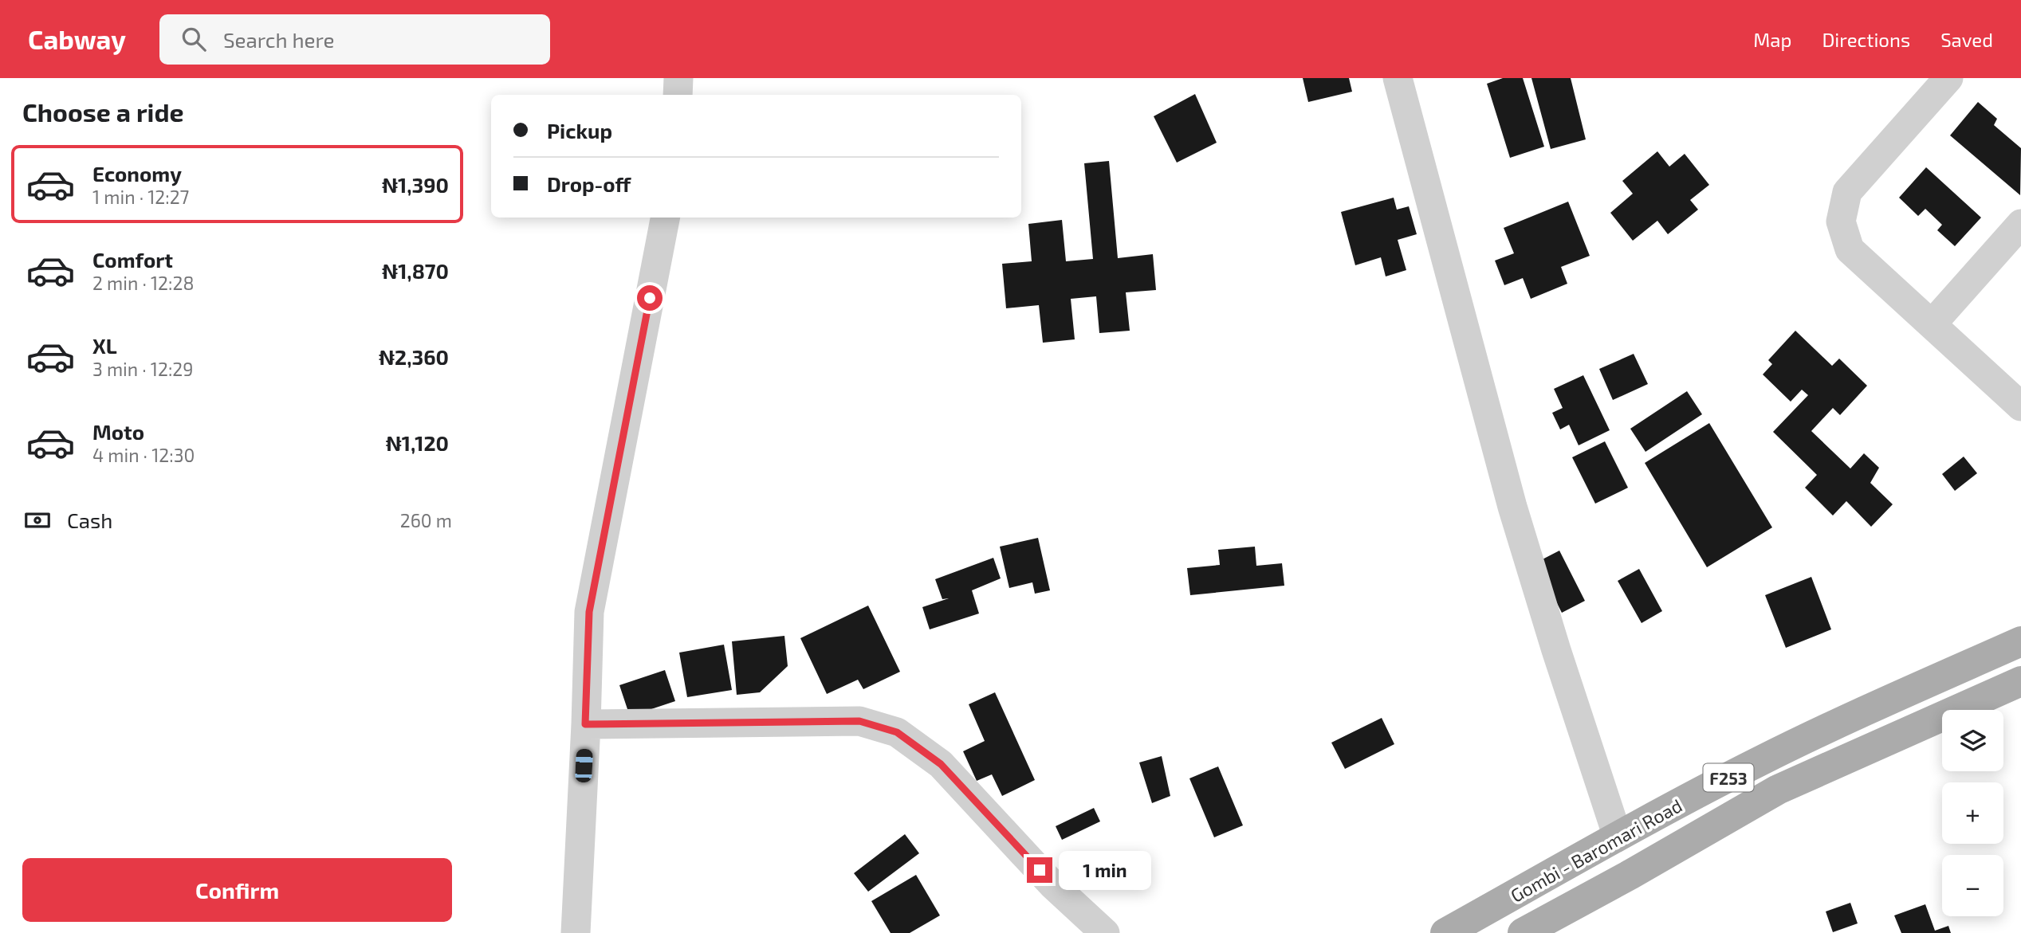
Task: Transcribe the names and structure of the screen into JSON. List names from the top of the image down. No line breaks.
{"streets":{"main road":["F253","Gombi - Baromari Road"]},"page":{"header":"Cabway","search":"Search here","nav":["Map","Directions","Saved"],"heading":"Choose a ride","banner":["Pickup","Drop-off"],"list":[{"name":"Economy","note":"1 min · 12:27","value":"₦1,390"},{"name":"Comfort","note":"2 min · 12:28","value":"₦1,870"},{"name":"XL","note":"3 min · 12:29","value":"₦2,360"},{"name":"Moto","note":"4 min · 12:30","value":"₦1,120"}],"pay":["Cash","260 m"],"map_buttons":["+","−"],"buttons":"Confirm","bubble":"1 min"}}
